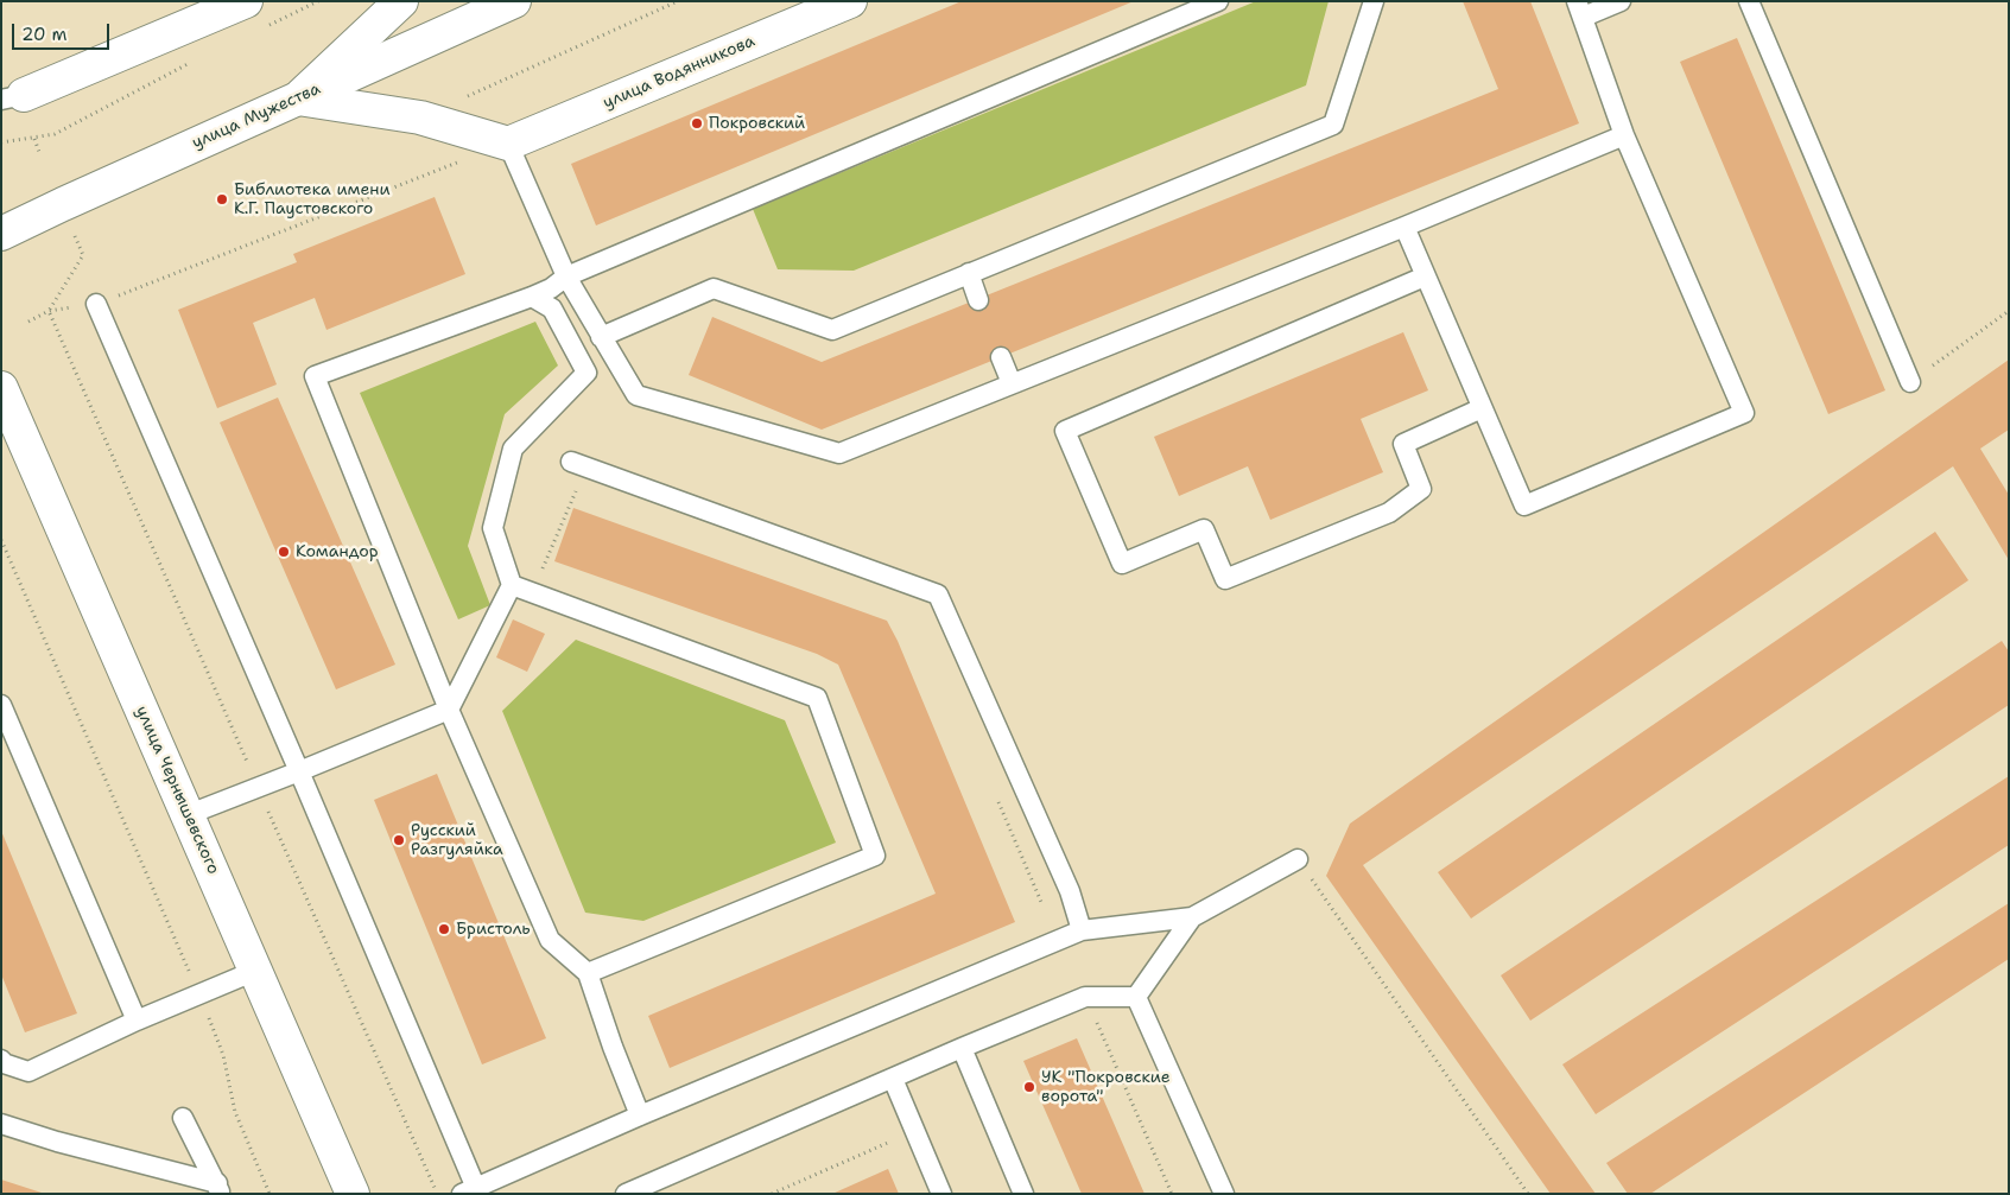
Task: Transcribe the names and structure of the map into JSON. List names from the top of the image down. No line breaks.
{"streets":{"street":["улица Водянникова","улица Мужества","улица Чернышевского"]},"places":["Покровский","Библиотека имени К.Г. Паустовского","Командор","Русский Разгуляйка","Бристоль","УК \"Покровские ворота\""],"scale_bar":"20 m"}
